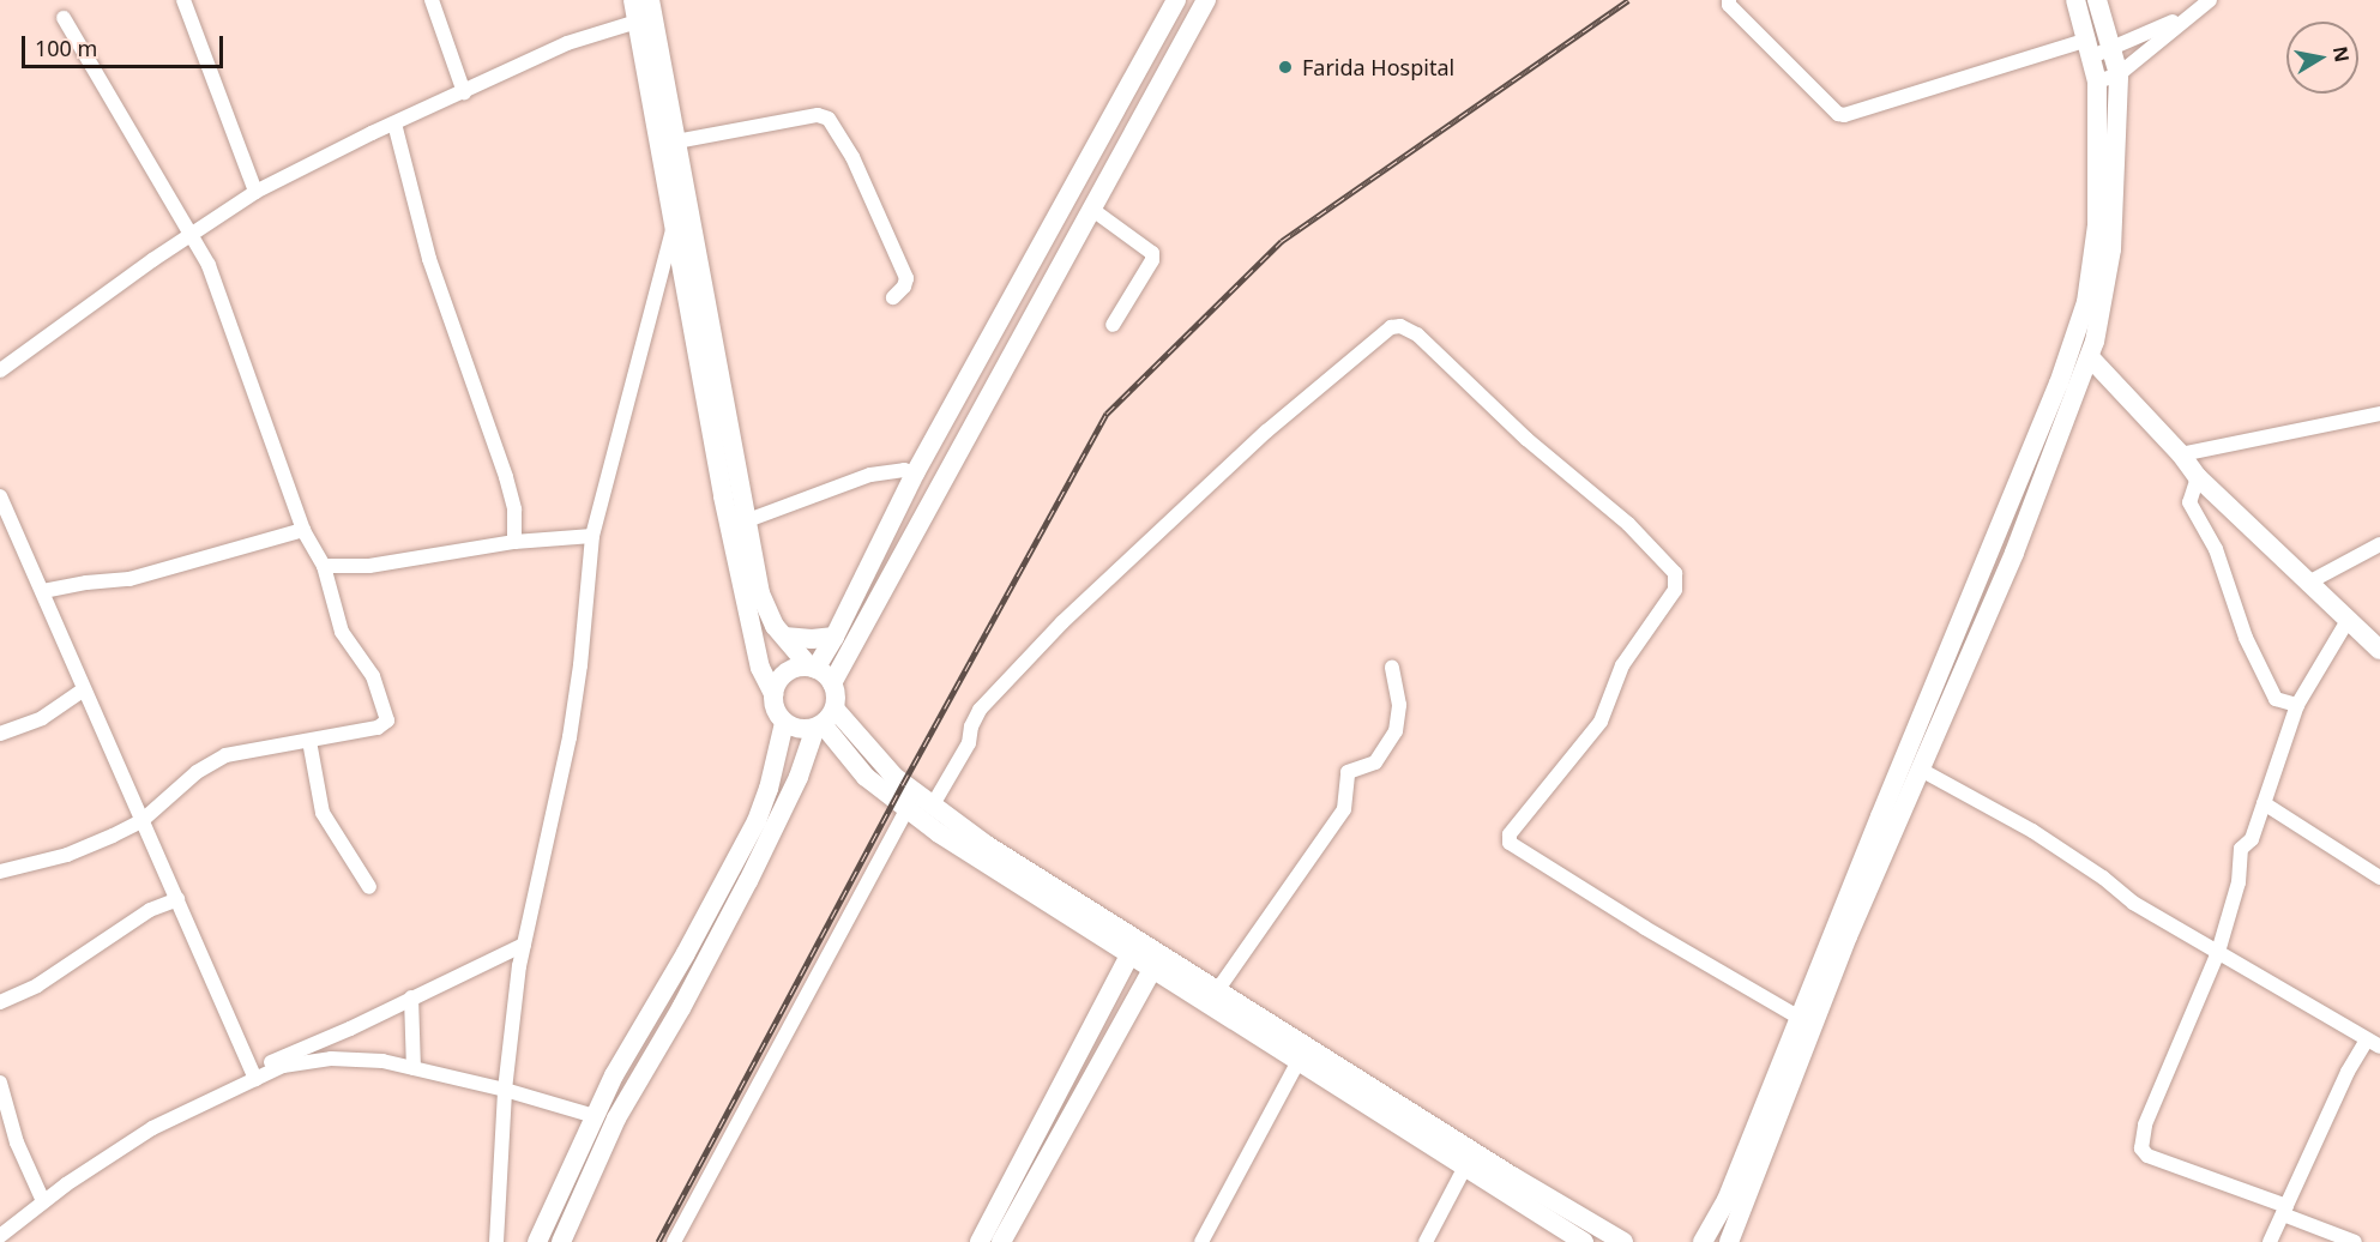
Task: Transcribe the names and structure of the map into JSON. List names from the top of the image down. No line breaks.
{"places":["Farida Hospital"],"scale_bar":"100 m","north":"right"}
